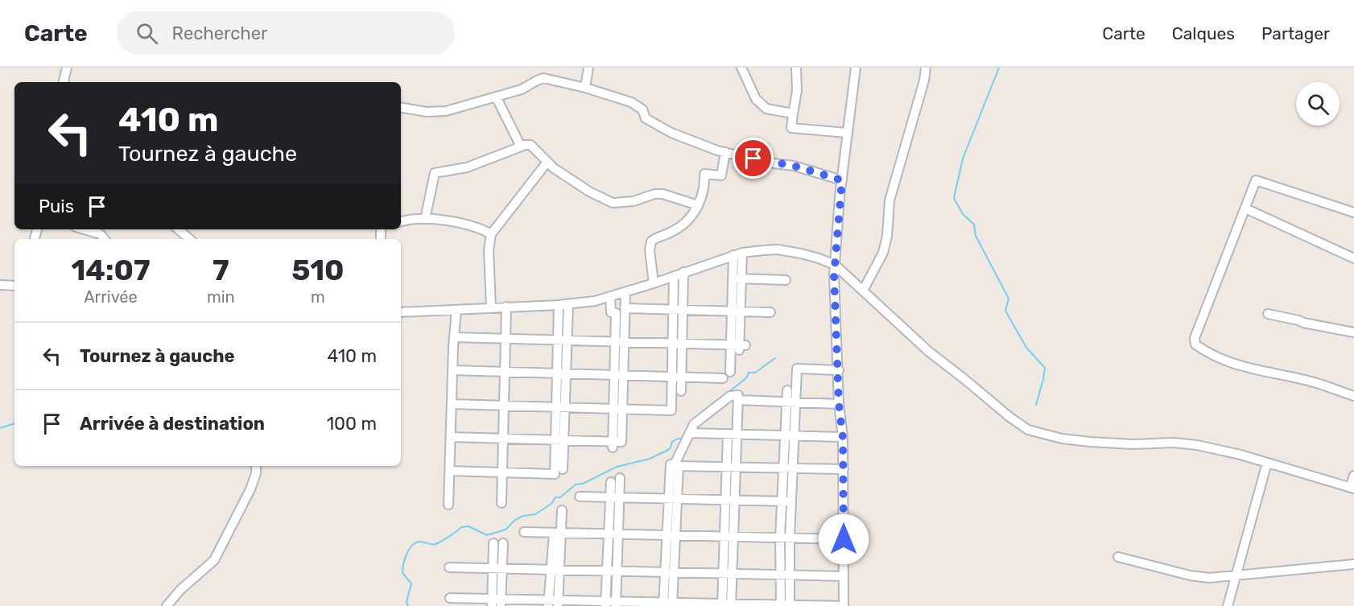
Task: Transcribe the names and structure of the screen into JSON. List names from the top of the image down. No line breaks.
{"page":{"header":"Carte","search":"Rechercher","nav":["Carte","Calques","Partager"],"turn":["410 m","Tournez à gauche"],"then":"Puis","eta":["14:07","Arrivée","7","min","510","m"],"list":[{"name":"Tournez à gauche","value":"410 m"},{"name":"Arrivée à destination","value":"100 m"}]}}
